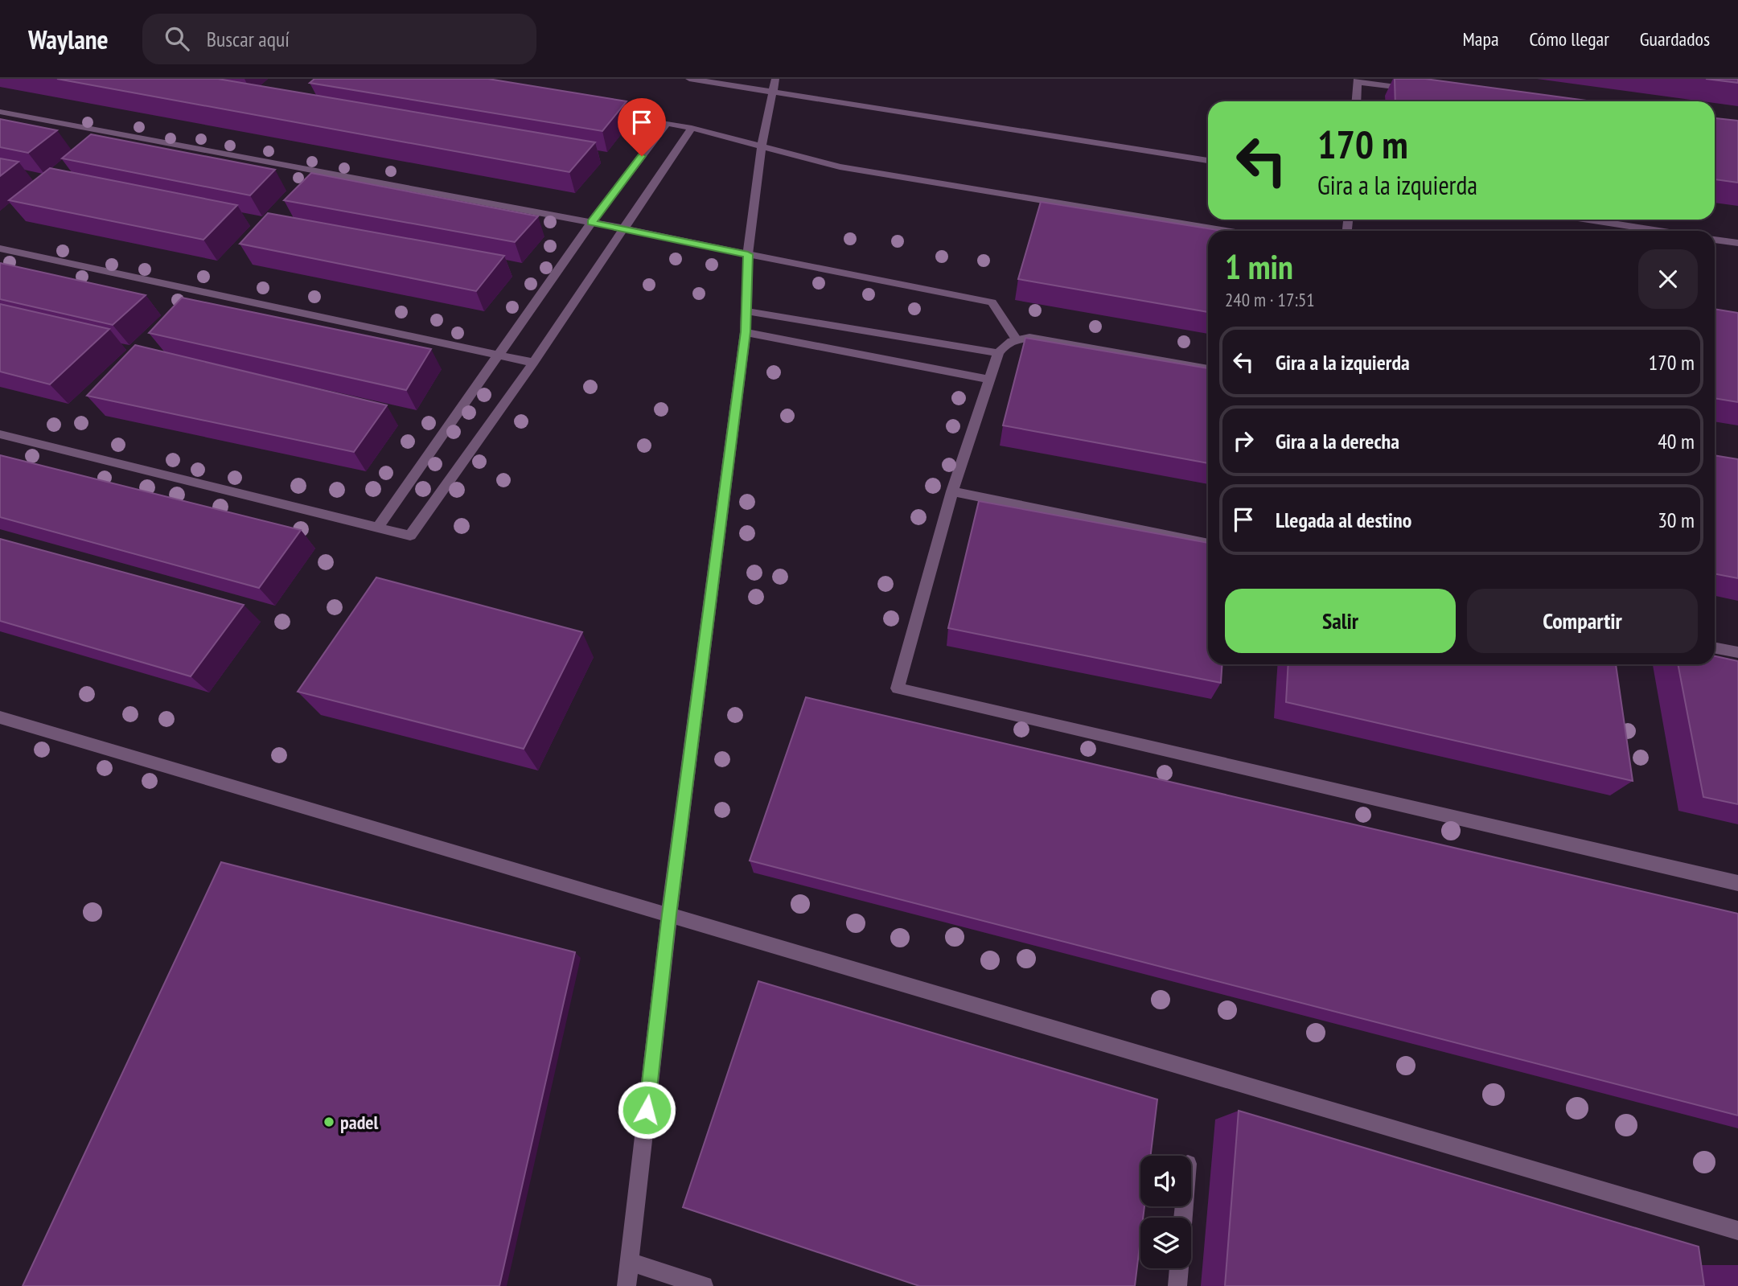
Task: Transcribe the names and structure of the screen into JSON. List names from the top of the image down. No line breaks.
{"places":["padel"],"page":{"header":"Waylane","search":"Buscar aquí","nav":["Mapa","Cómo llegar","Guardados"],"turn":["170 m","Gira a la izquierda"],"heading":["1 min","240 m · 17:51"],"list":[{"name":"Gira a la izquierda","value":"170 m"},{"name":"Gira a la derecha","value":"40 m"},{"name":"Llegada al destino","value":"30 m"}],"buttons":["Salir","Compartir"]}}
